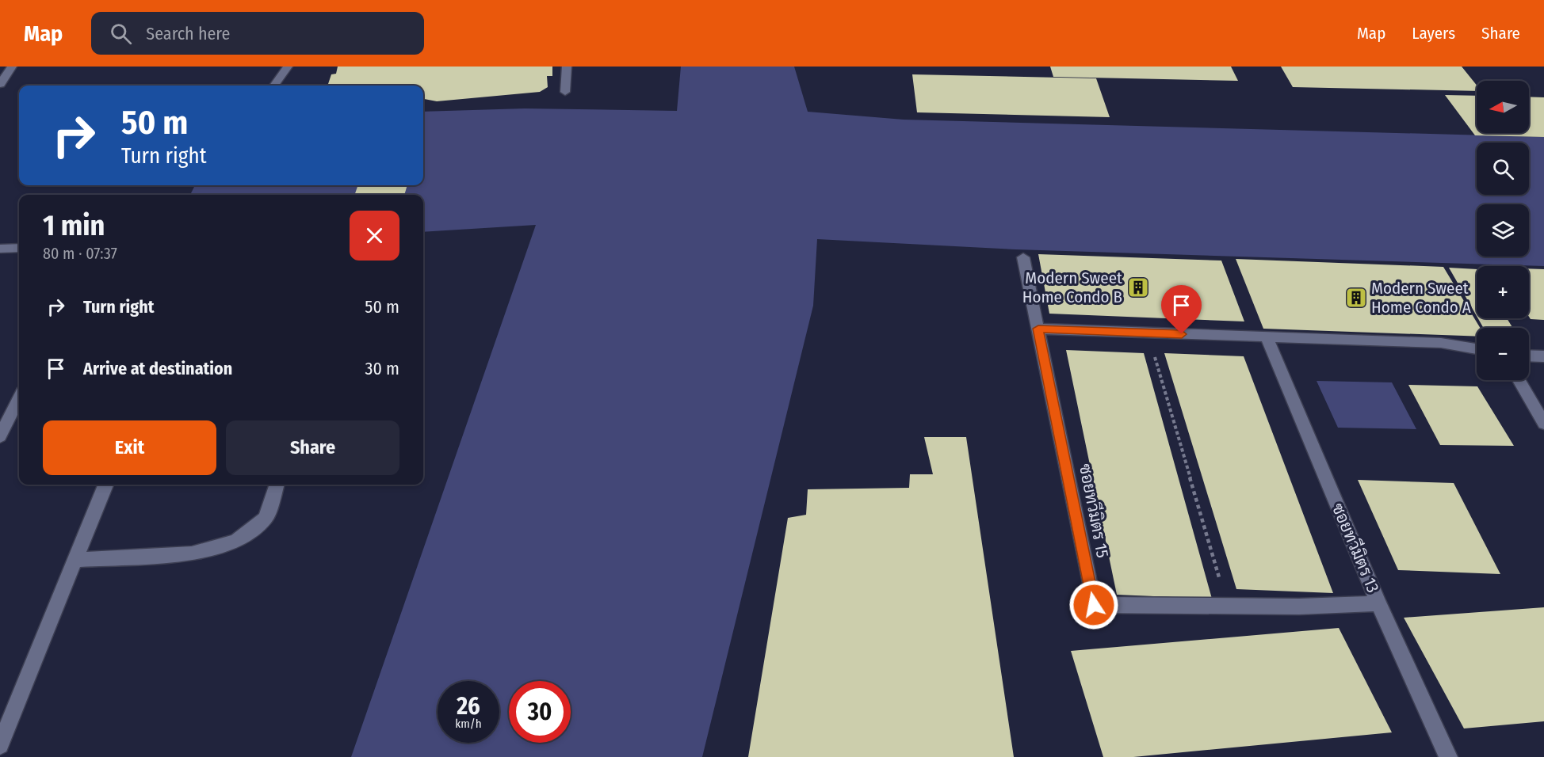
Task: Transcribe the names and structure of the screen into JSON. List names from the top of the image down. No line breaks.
{"streets":{"street":["ซอยทวีมิตร 15","ซอยทวีมิตร 13"]},"crossings":[["ซอยทวีมิตร 15","ซอยทวีมิตร 13"]],"places":{"building":["Modern Sweet Home Condo B","Modern Sweet Home Condo A"]},"north":"left","page":{"header":"Map","search":"Search here","nav":["Map","Layers","Share"],"map_buttons":["+","−"],"turn":["50 m","Turn right"],"heading":["1 min","80 m · 07:37"],"list":[{"name":"Turn right","value":"50 m"},{"name":"Arrive at destination","value":"30 m"}],"buttons":["Exit","Share"],"speed":"26 km/h","limit":"30"}}
